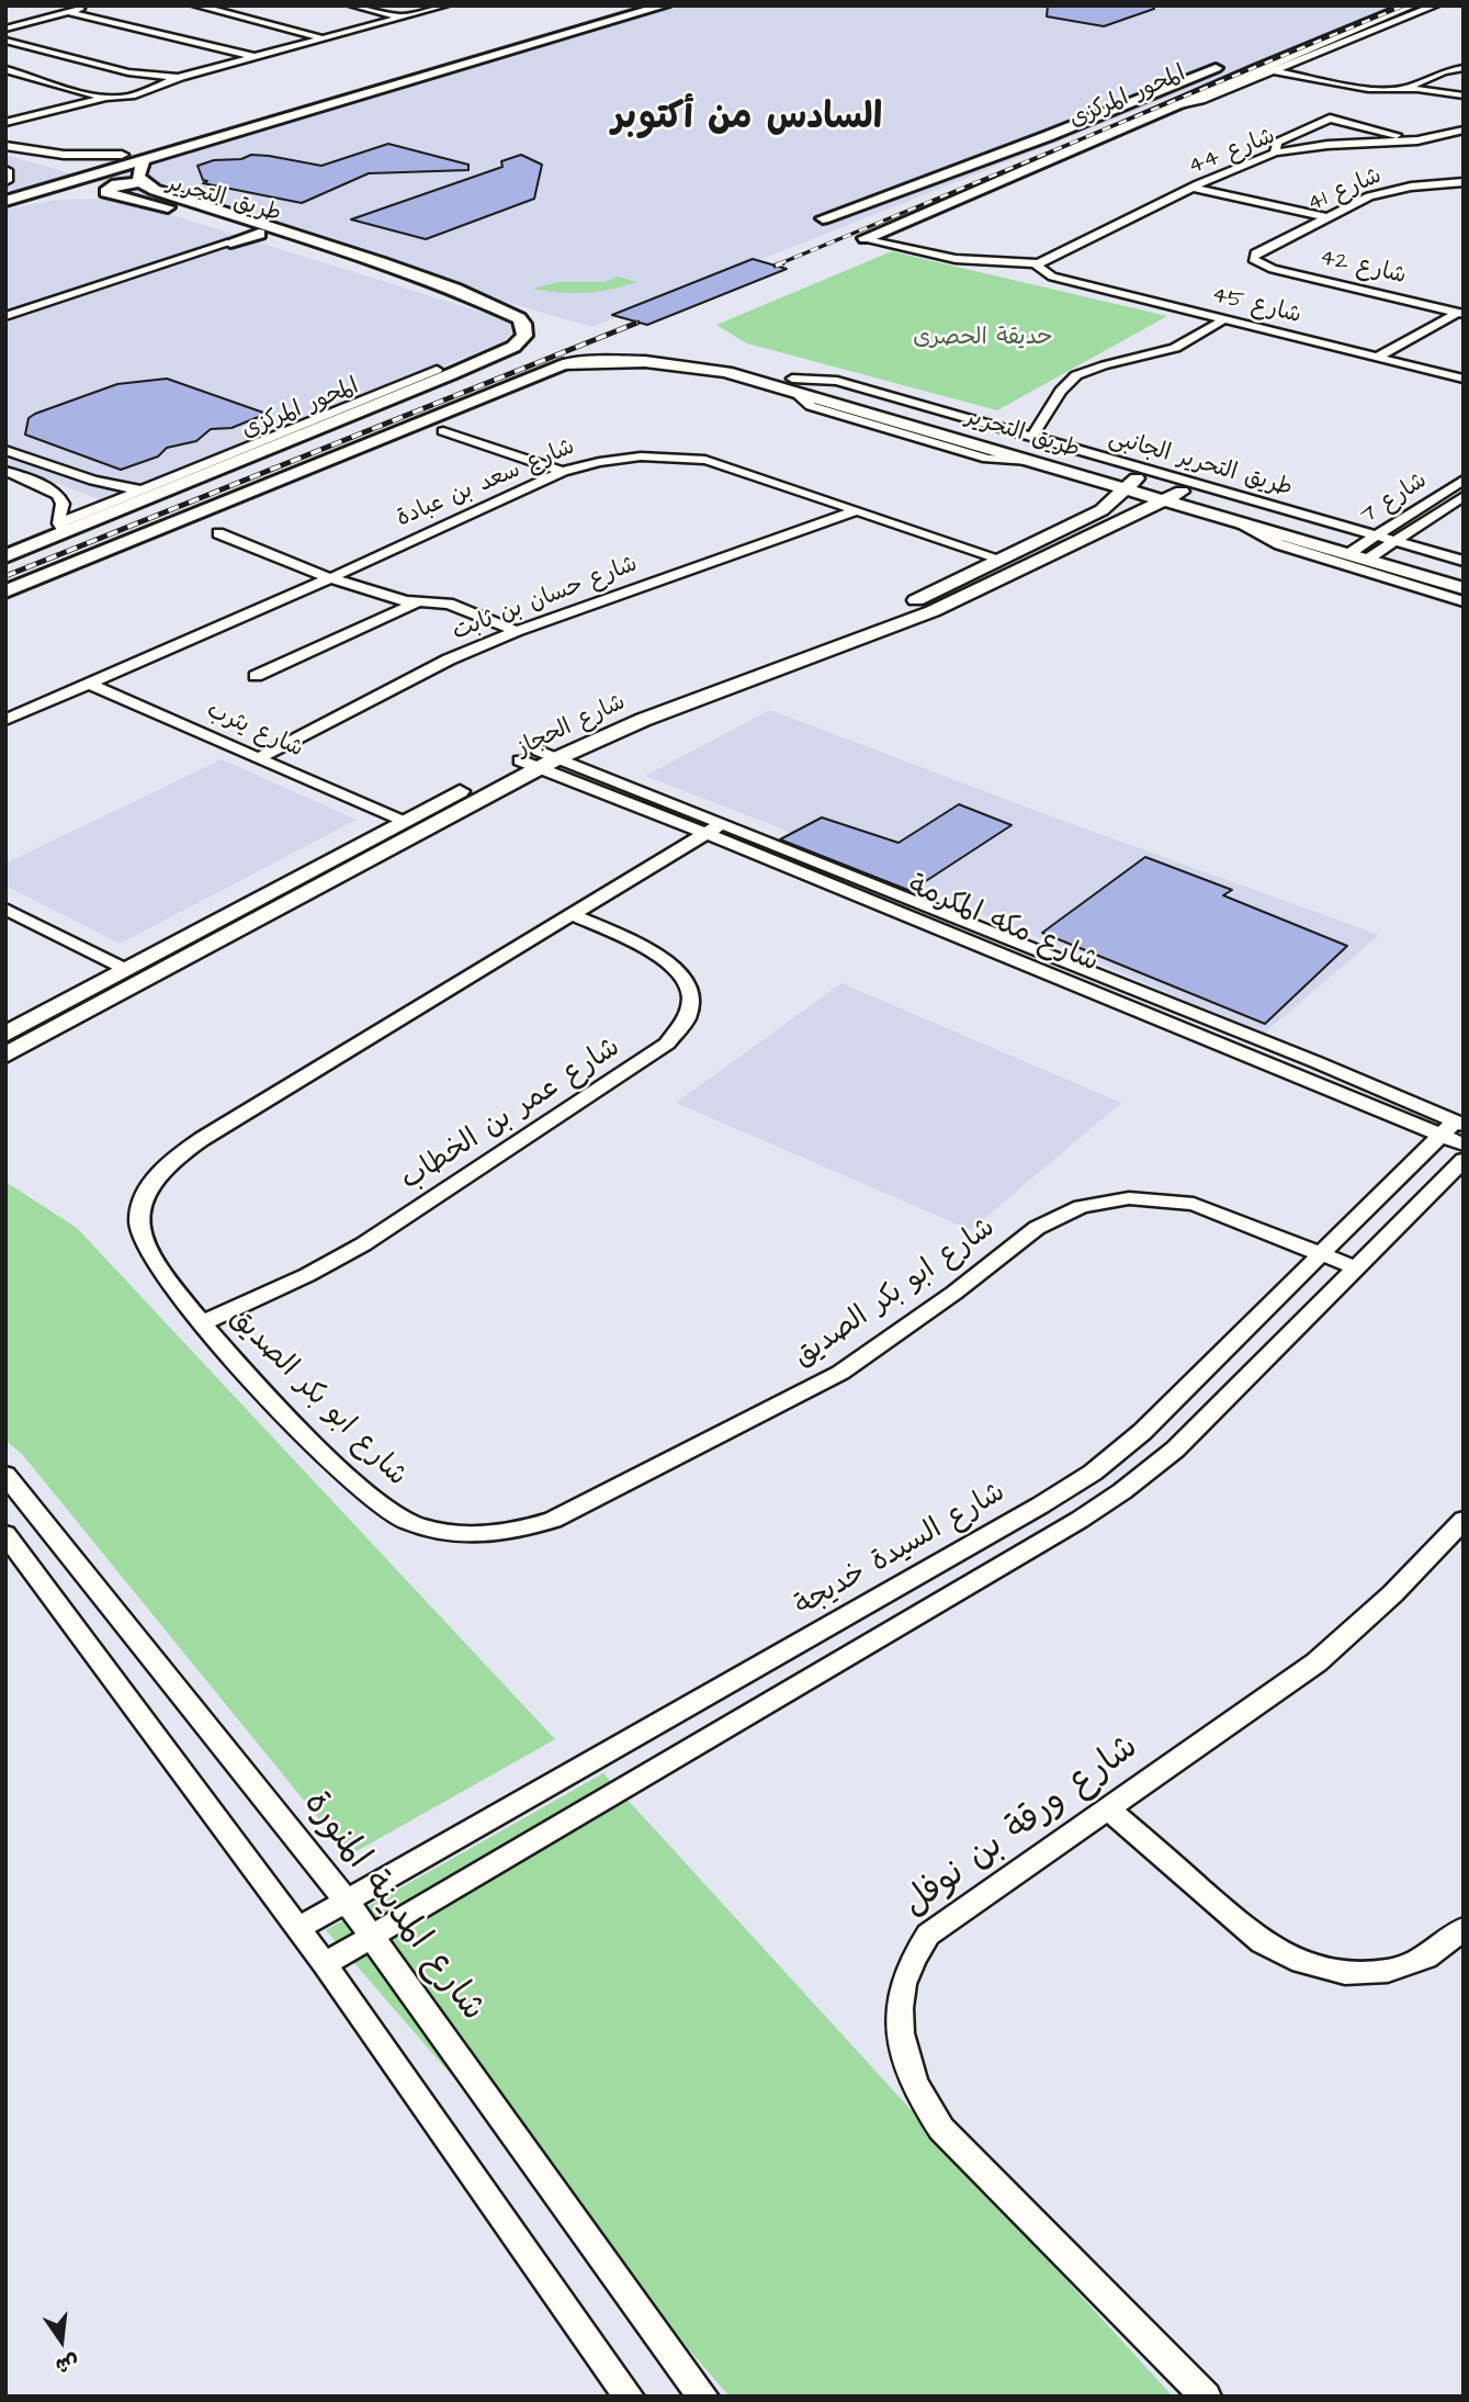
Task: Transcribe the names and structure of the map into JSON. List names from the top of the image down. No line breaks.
{"streets":{"main road":["المحور المركزى","طريق التحرير"],"street":["شارع 44","شارع 41","شارع 42","شارع 45","طريق التحرير الجانبى","شارع سعد بن عبادة","شارع 7","شارع حسان بن ثابت","شارع الحجاز","شارع يثرب","شارع مكه المكرمة","شارع عمر بن الخطاب","شارع ابو بكر الصديق","شارع السيدة خديجة","شارع ورقة بن نوفل","شارع المدينة المنورة"]},"crossings":[["المحور المركزى","طريق التحرير"],["شارع 44","شارع 45"],["شارع 41","شارع 42"],["طريق التحرير","طريق التحرير الجانبى"],["طريق التحرير","شارع 7"],["طريق التحرير","شارع الحجاز"],["طريق التحرير الجانبى","شارع 7"],["شارع سعد بن عبادة","شارع حسان بن ثابت"],["شارع سعد بن عبادة","شارع الحجاز"],["شارع سعد بن عبادة","شارع يثرب"],["شارع حسان بن ثابت","شارع يثرب"],["شارع الحجاز","شارع يثرب"],["شارع الحجاز","شارع مكه المكرمة"],["شارع مكه المكرمة","شارع ابو بكر الصديق"],["شارع مكه المكرمة","شارع السيدة خديجة"],["شارع عمر بن الخطاب","شارع ابو بكر الصديق"],["شارع ابو بكر الصديق","شارع السيدة خديجة"],["شارع السيدة خديجة","شارع المدينة المنورة"]],"districts":["السادس من أكتوبر"],"parks":["حديقة الحصرى"],"north":"bottom"}
